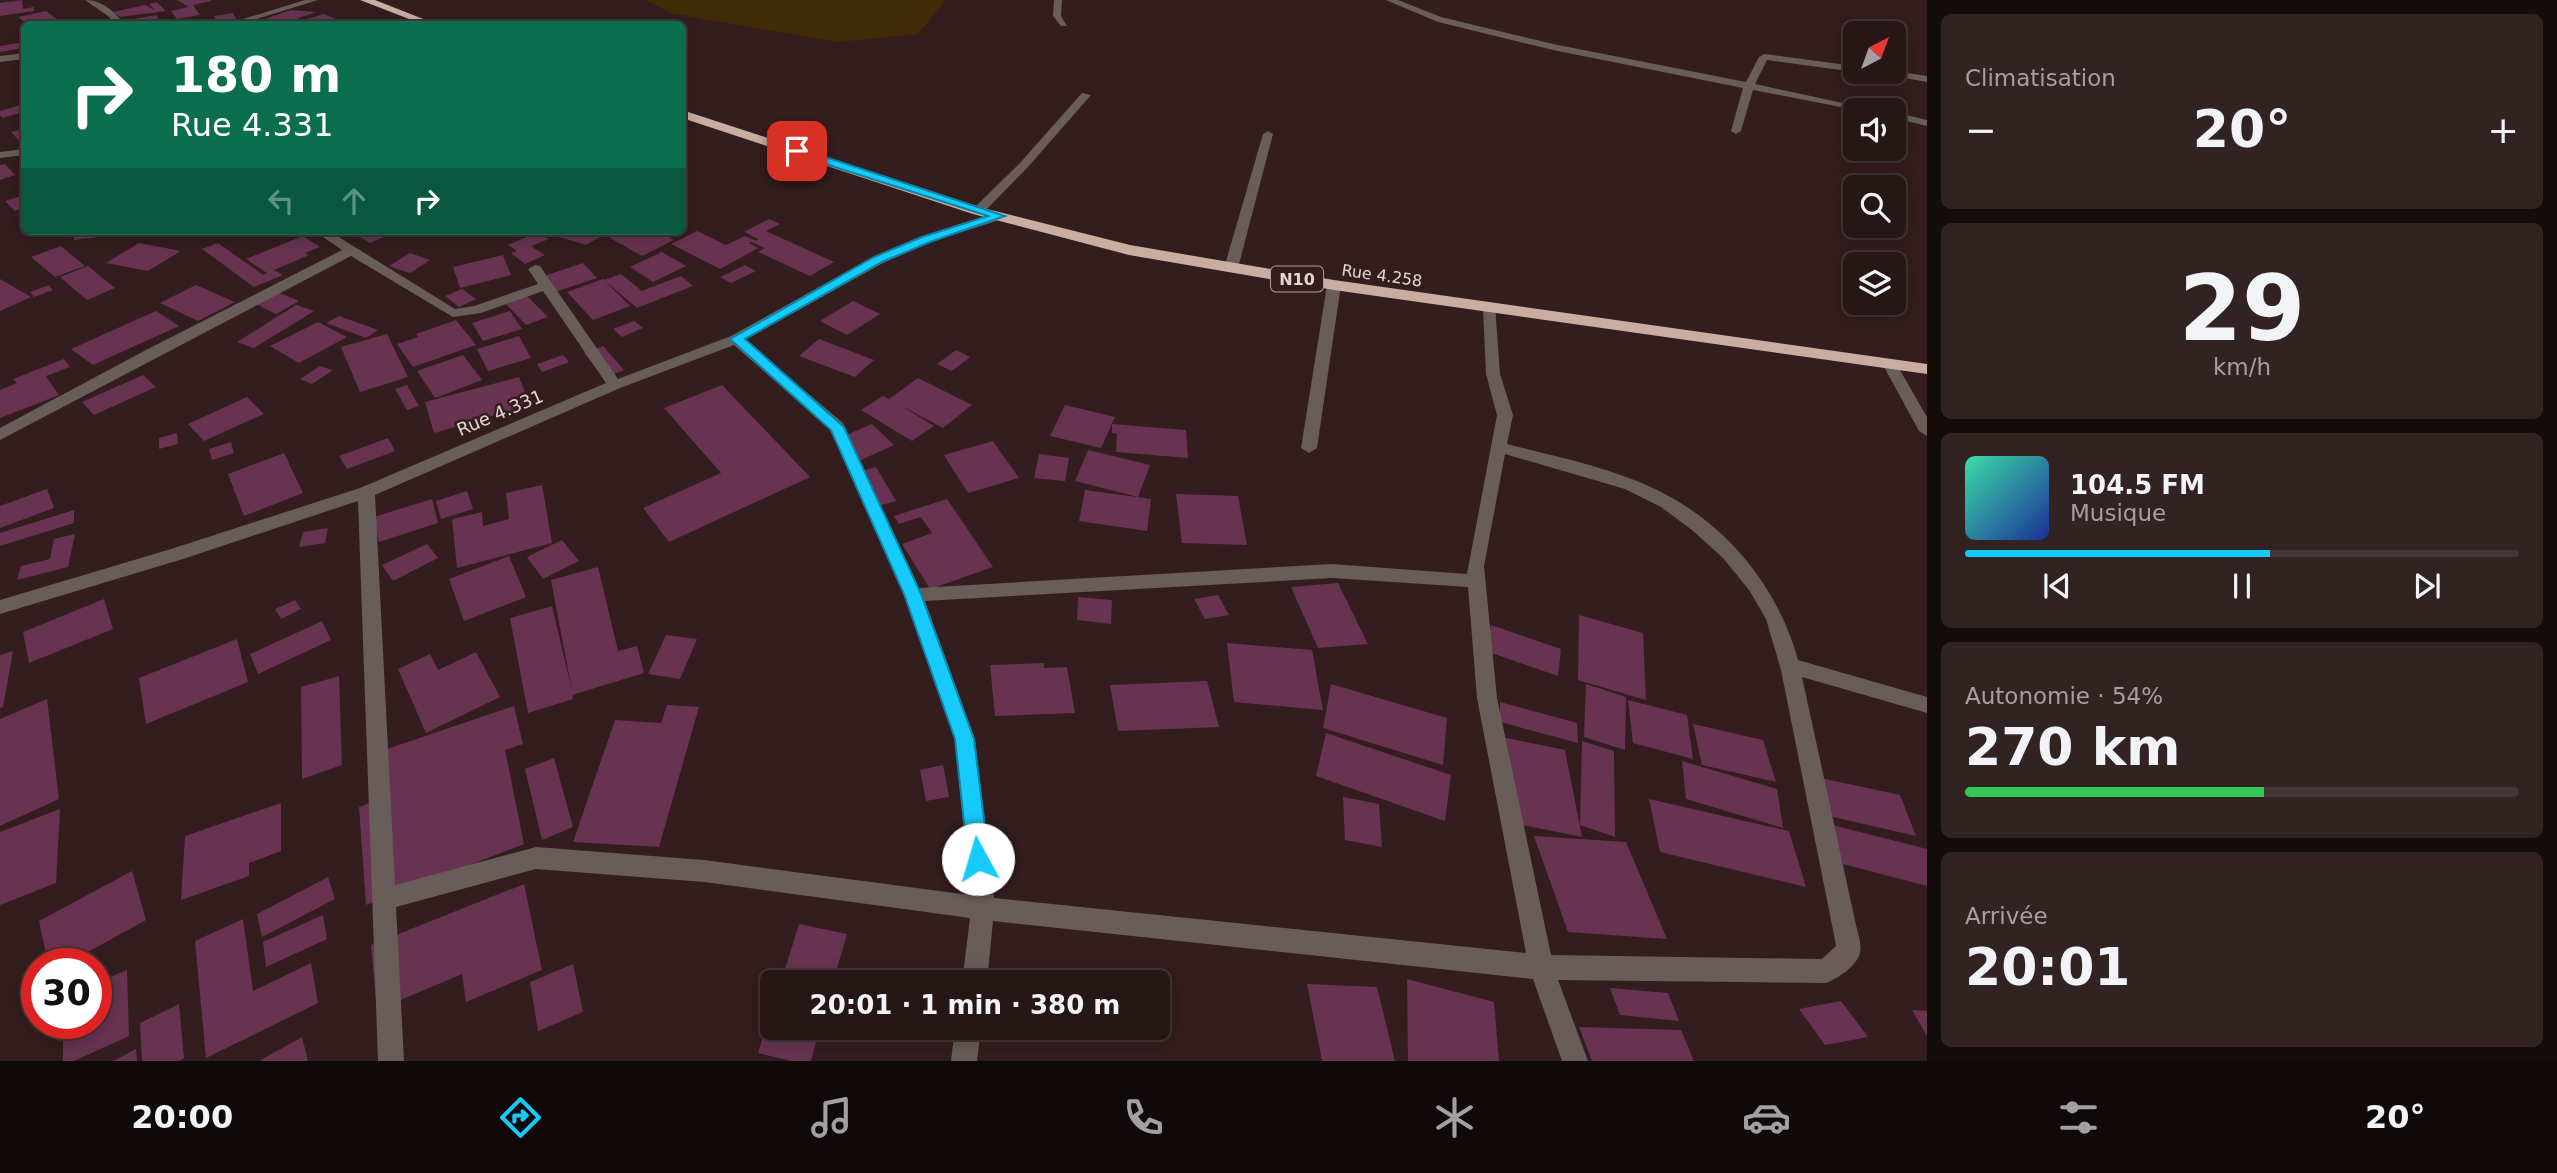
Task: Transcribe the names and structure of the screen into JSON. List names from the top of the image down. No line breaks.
{"streets":{"highway":["Rue 4.258","N10"],"street":["Rue 4.331"]},"crossings":[["Rue 4.258","Rue 4.331"]],"north":"top right","page":{"tile":["Climatisation",["29","km/h"],["Autonomie · 54%","270 km"],["Arrivée","20:01"]],"turn":["180 m","Rue 4.331"],"heat":["−","20°","+"],"song":["104.5 FM","Musique"],"limit":"30","trip":"20:01 · 1 min · 380 m","tabs":["20:00","20°"]}}
